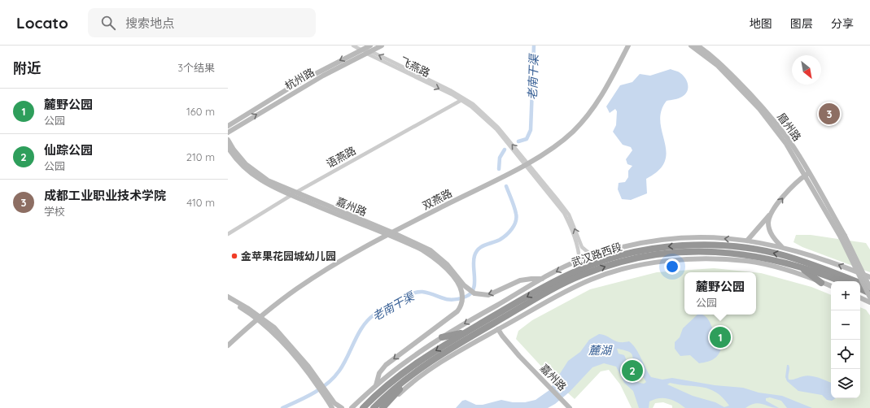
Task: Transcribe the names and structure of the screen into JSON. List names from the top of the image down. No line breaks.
{"streets":{"highway":["武汉路西段"],"main road":["杭州路","眉州路","双燕路","嘉州路"],"street":["飞燕路","语燕路"]},"crossings":[["飞燕路","杭州路"],["飞燕路","语燕路"],["飞燕路","双燕路"],["语燕路","嘉州路"],["双燕路","嘉州路"]],"water":["老南干渠","麓湖"],"places":["金苹果花园城幼儿园"],"north":"bottom right","page":{"header":"Locato","search":"搜索地点","nav":["地图","图层","分享"],"heading":["附近","3个结果"],"list":[{"mark":"1","name":"麓野公园","note":"公园","value":"160 m"},{"mark":"2","name":"仙踪公园","note":"公园","value":"210 m"},{"mark":"3","name":"成都工业职业技术学院","note":"学校","value":"410 m"}],"pins":["3","1","2"],"popup":["麓野公园","公园"],"map_buttons":["+","−"]}}
